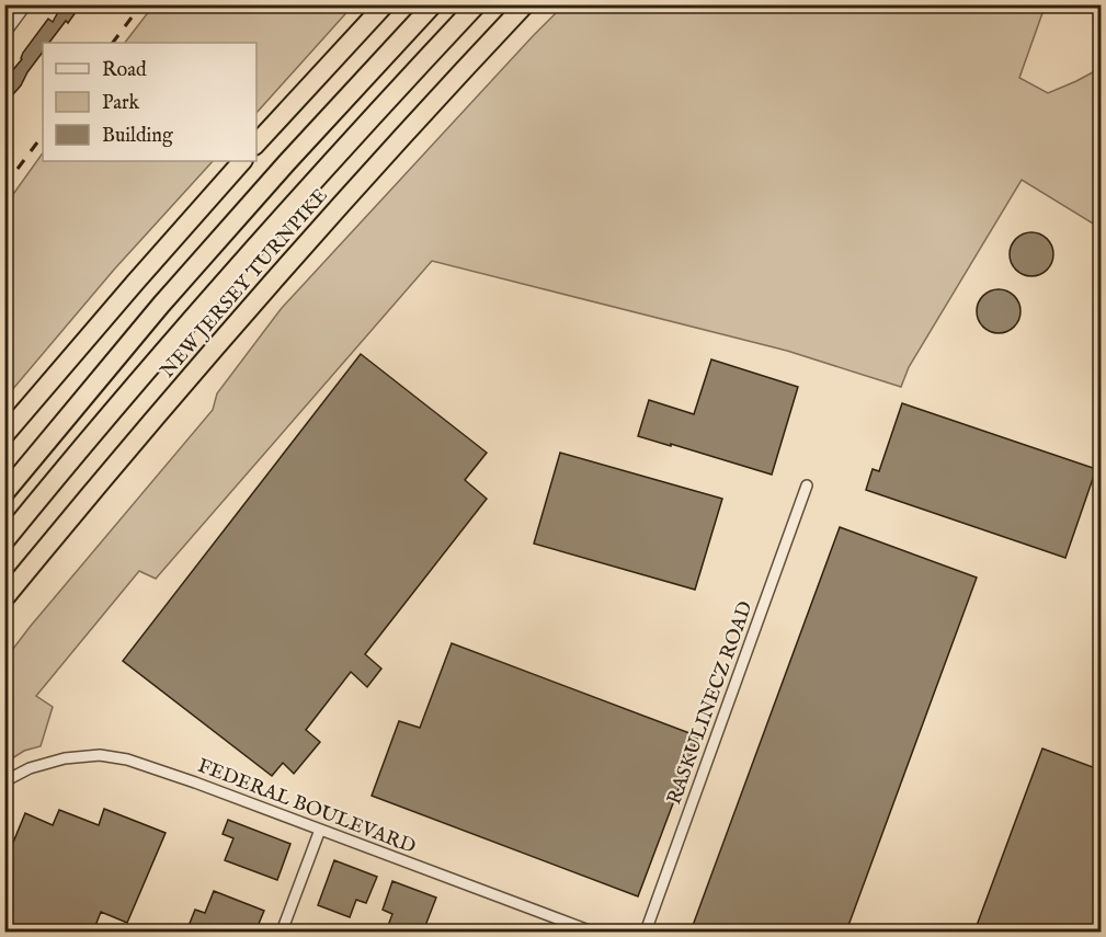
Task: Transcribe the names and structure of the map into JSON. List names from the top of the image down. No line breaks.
{"streets":{"highway":["NEW JERSEY TURNPIKE"],"street":["RASKULINECZ ROAD","FEDERAL BOULEVARD"]},"legend":["Road","Park","Building"]}
